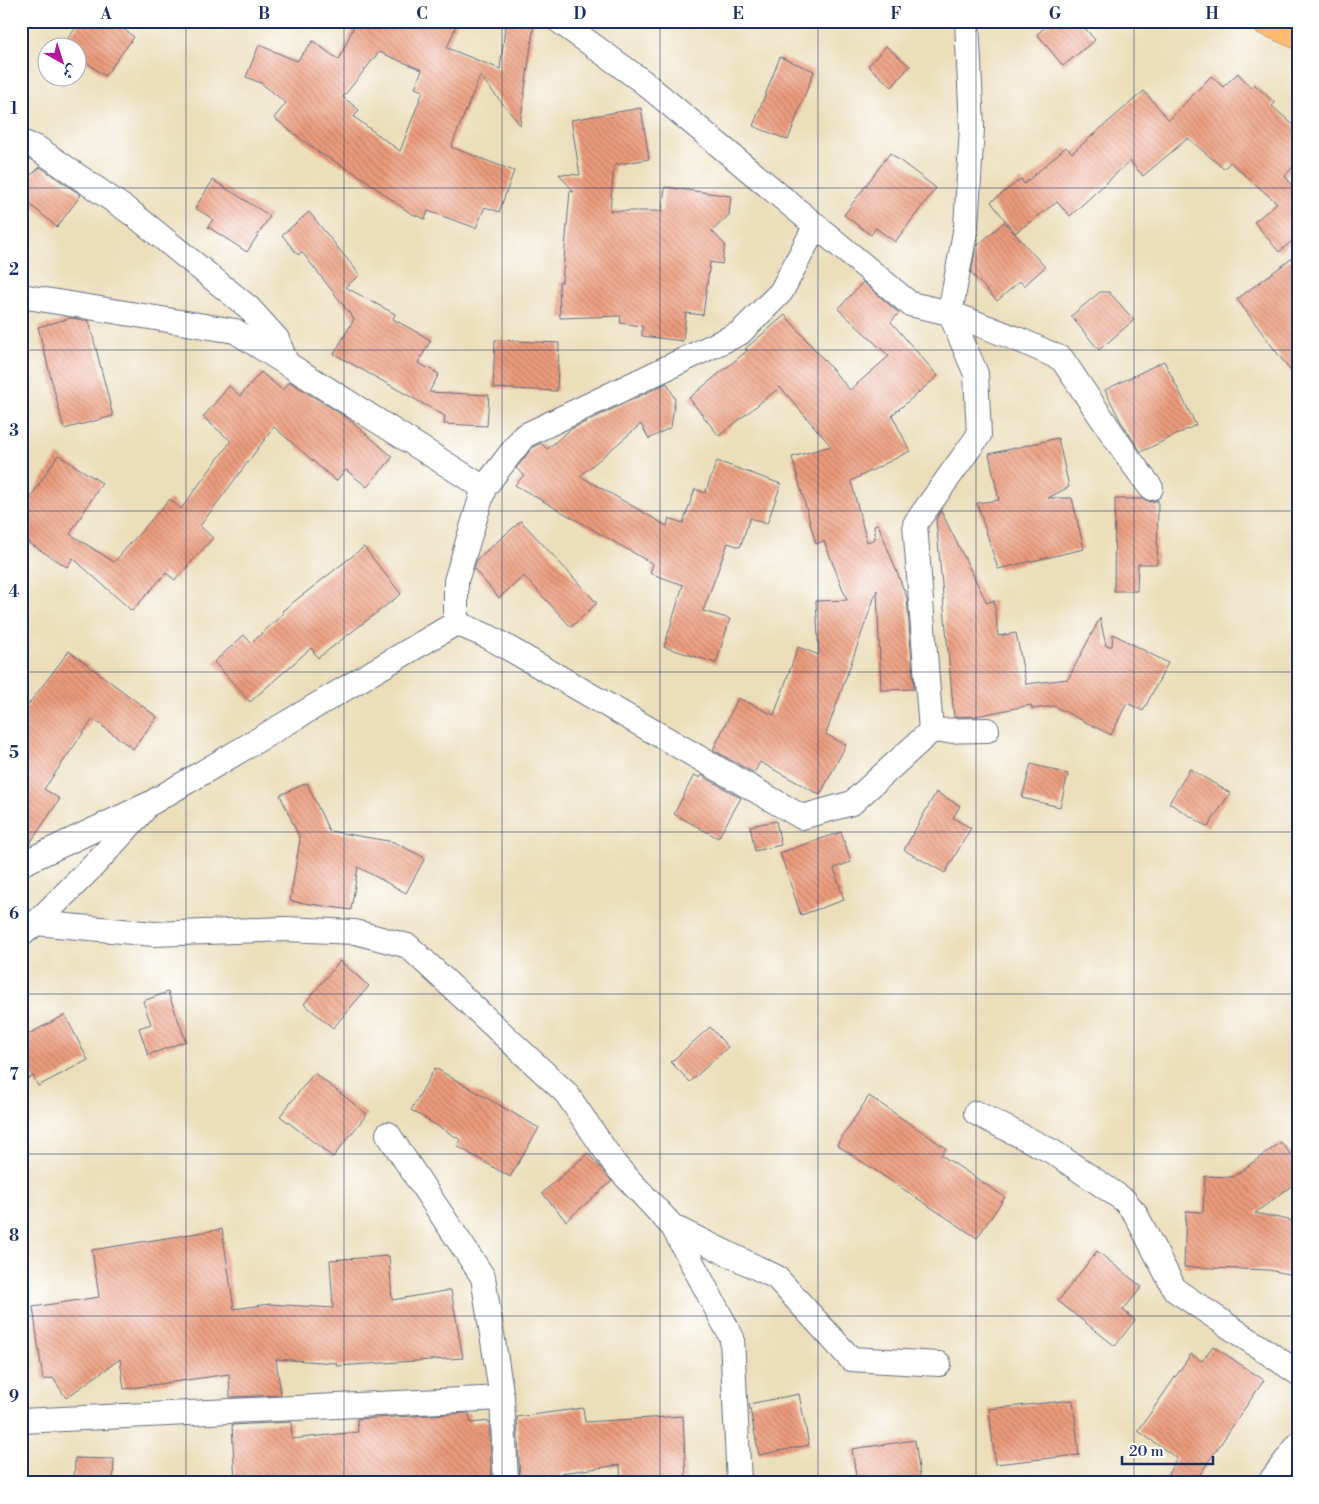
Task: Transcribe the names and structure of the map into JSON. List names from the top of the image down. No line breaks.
{"scale_bar":"20 m","north":"bottom right","grid":{"columns":["A","B","C","D","E","F","G","H"],"rows":["1","2","3","4","5","6","7","8","9"]}}
